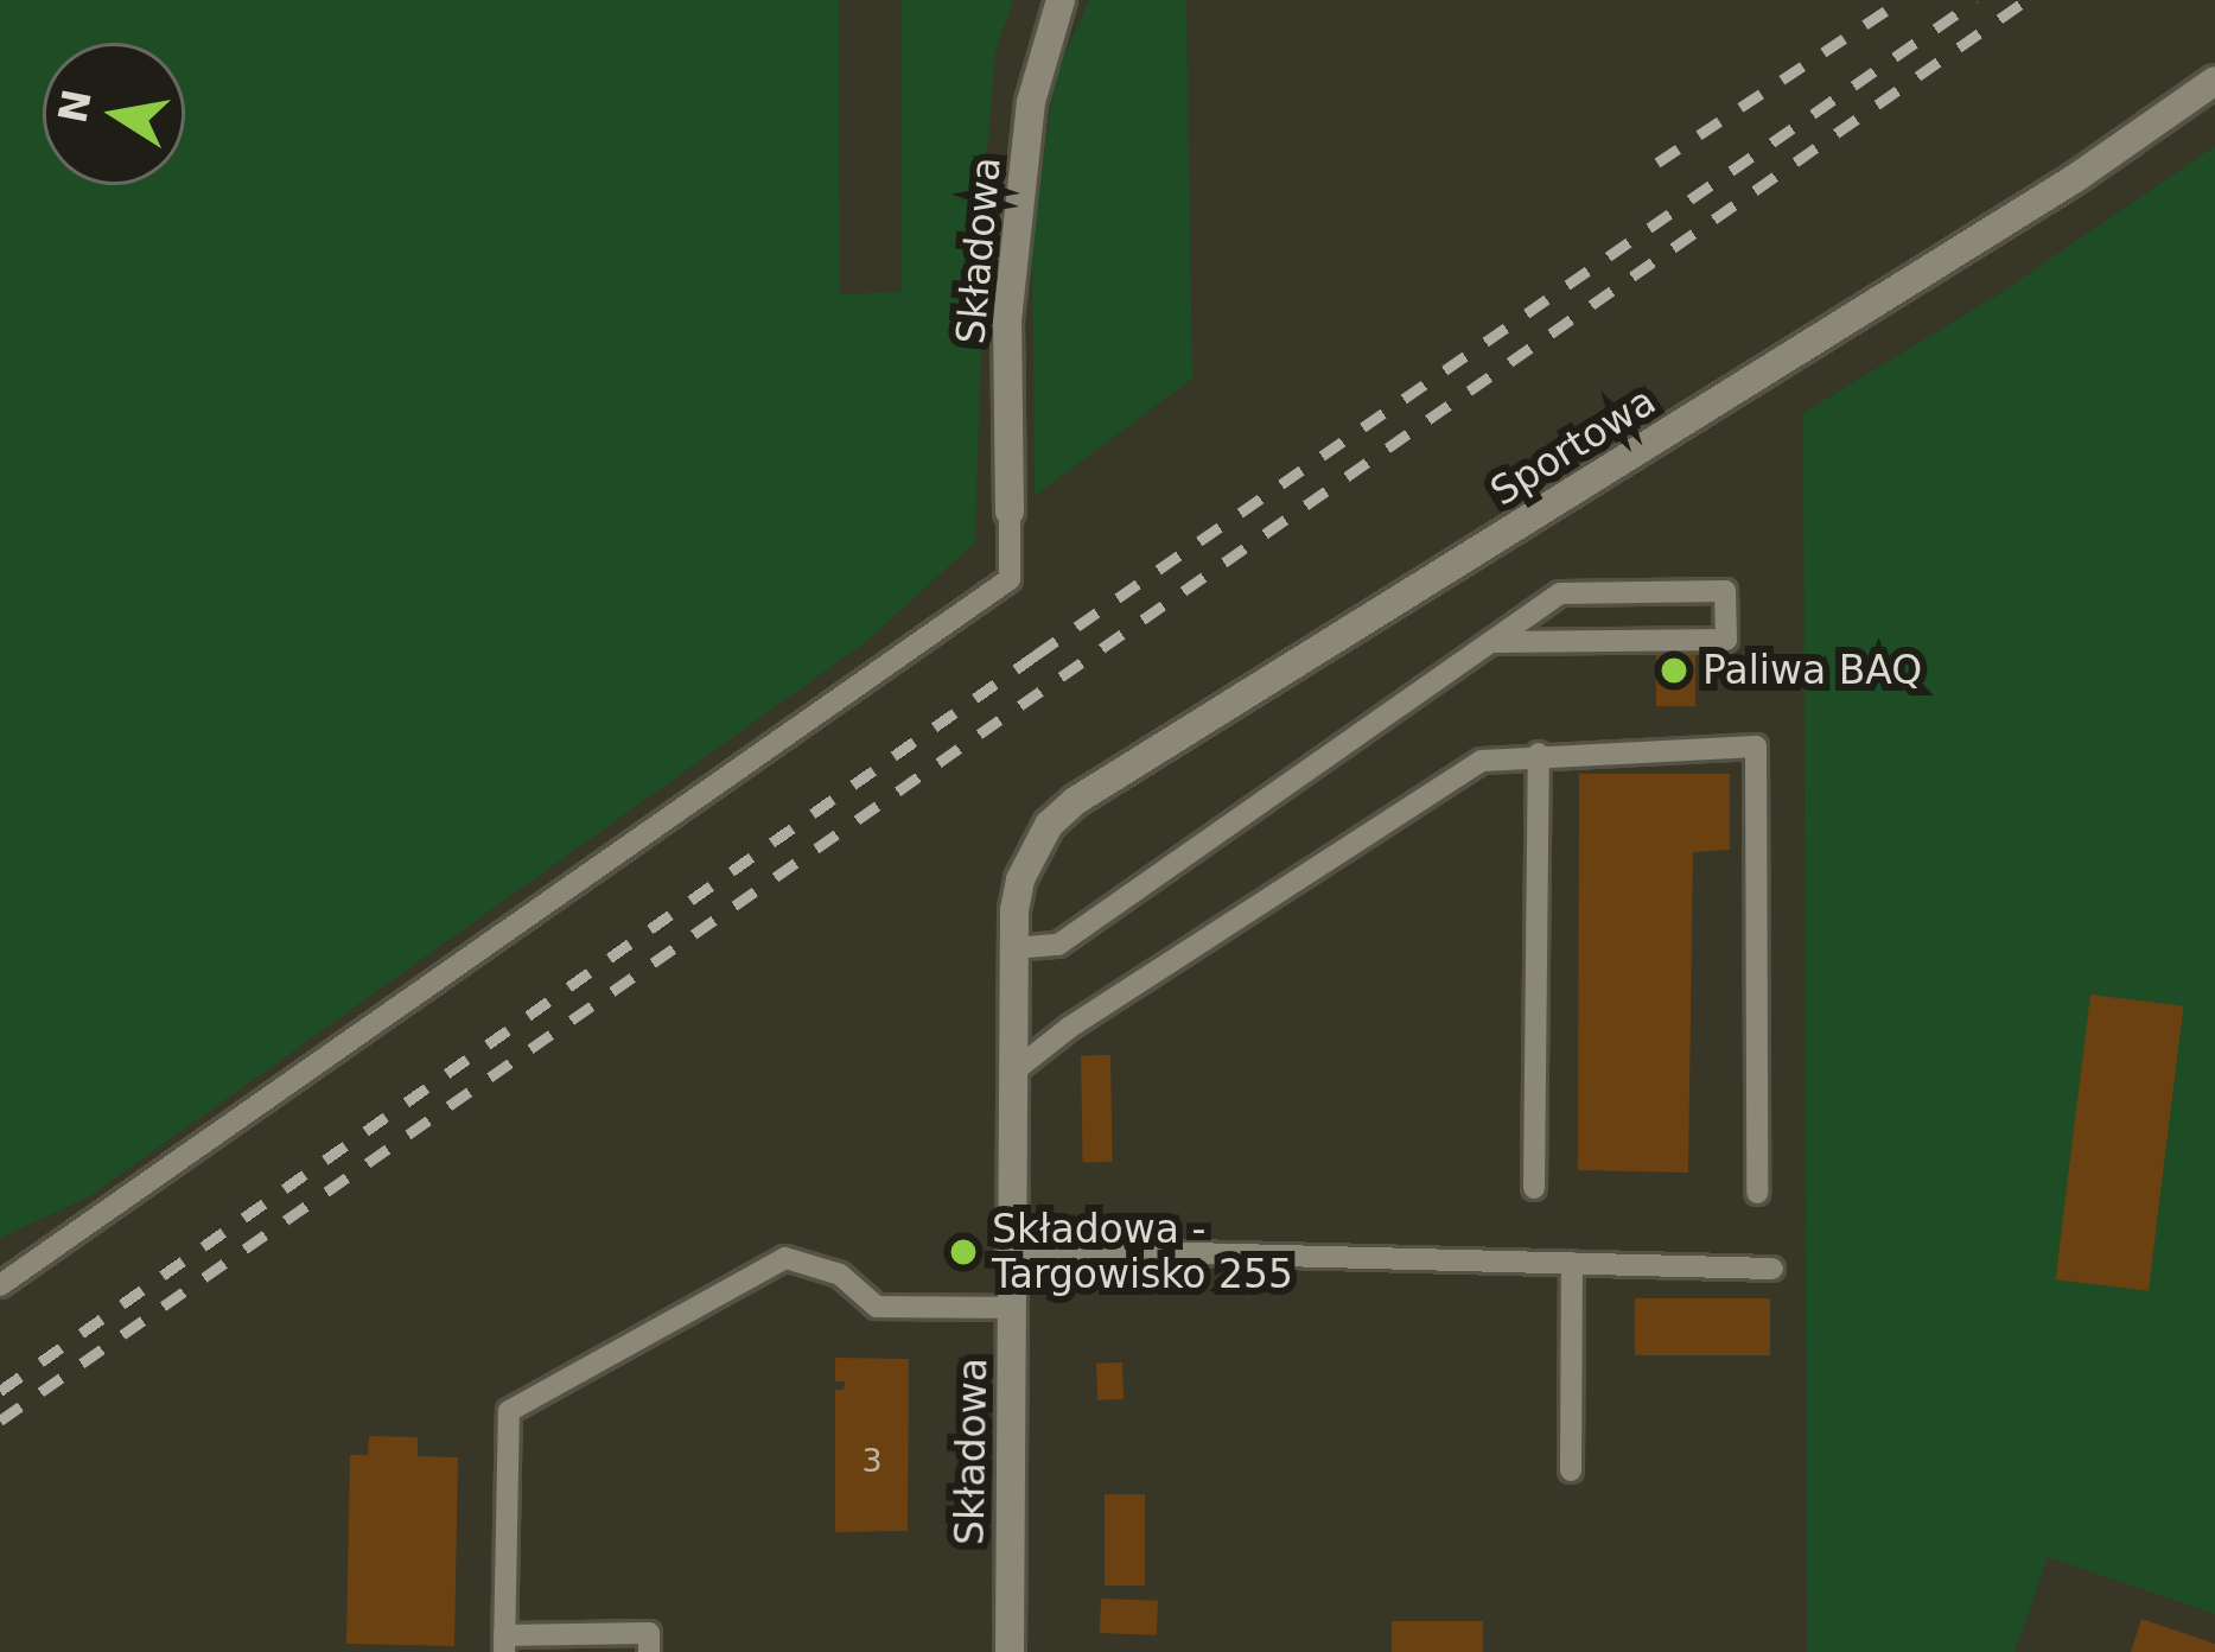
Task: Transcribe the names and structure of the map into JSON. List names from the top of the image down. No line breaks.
{"streets":{"street":["Składowa","Sportowa"]},"crossings":[["Składowa","Sportowa"]],"places":["Paliwa BAQ","Składowa - Targowisko 255"],"house_numbers":["3"],"north":"left"}
